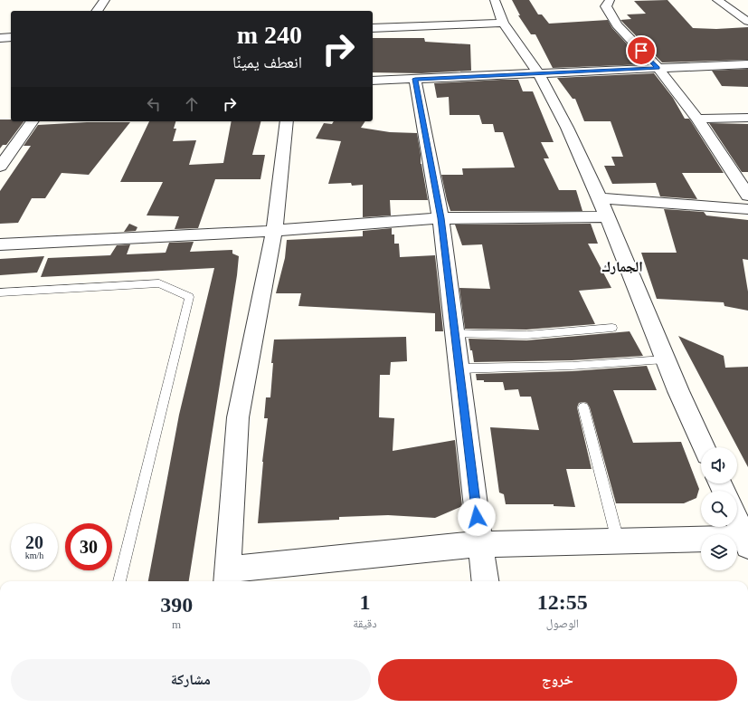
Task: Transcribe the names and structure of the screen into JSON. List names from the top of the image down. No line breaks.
{"districts":["الجمارك"],"page":{"turn":["240 m","انعطف يمينًا"],"speed":"20 km/h","limit":"30","eta":["12:55","الوصول","1","دقيقة","390","m"],"buttons":["خروج","مشاركة"]}}
